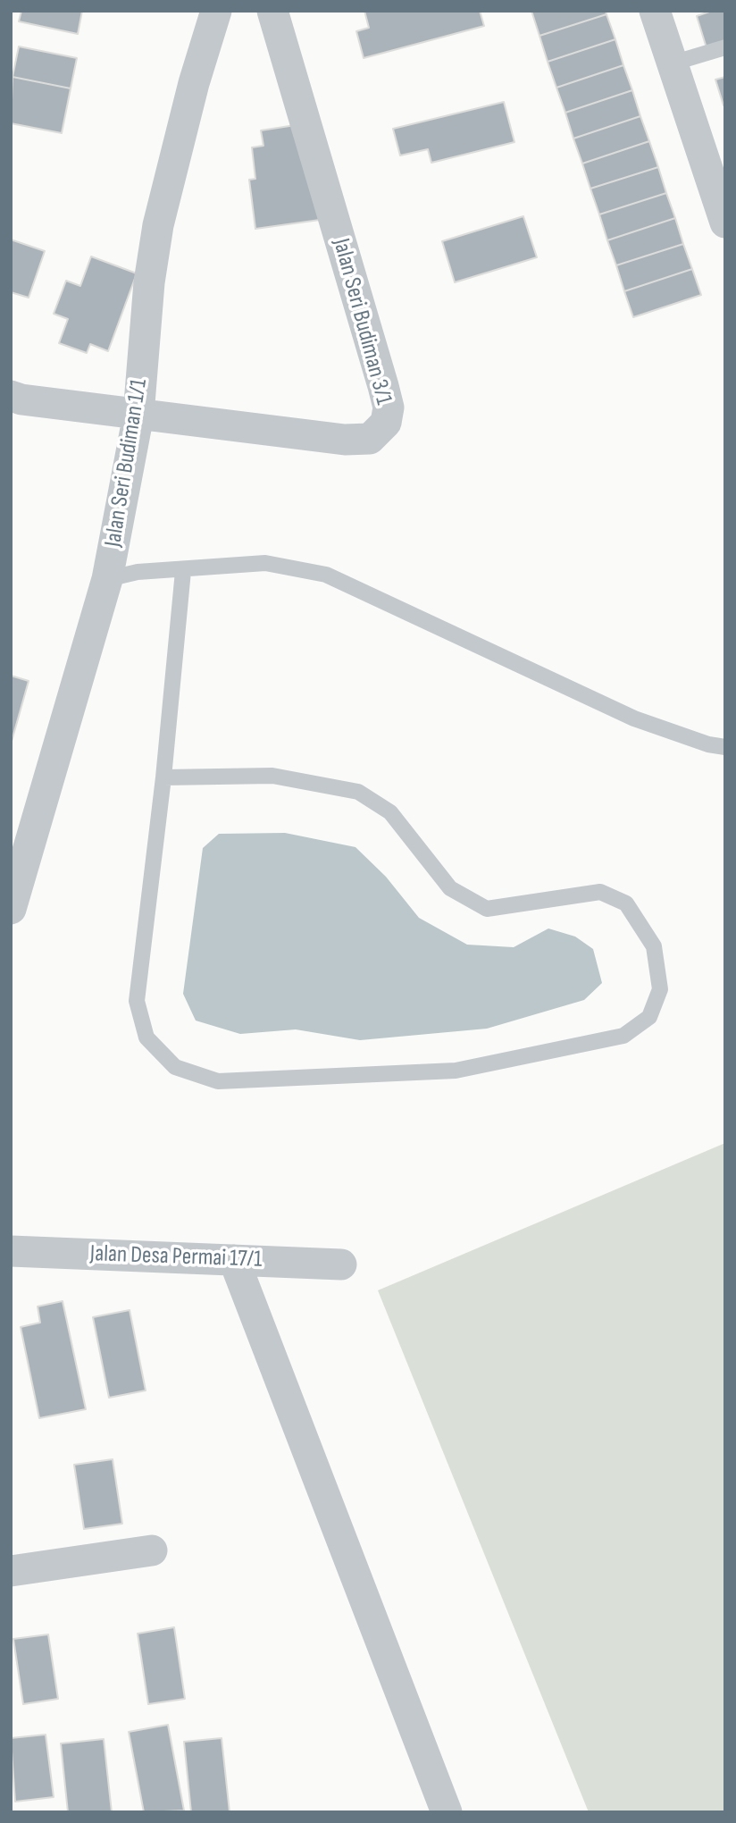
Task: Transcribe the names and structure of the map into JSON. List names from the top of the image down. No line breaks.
{"streets":{"street":["Jalan Seri Budiman 3/1","Jalan Seri Budiman 1/1","Jalan Desa Permai 17/1"]},"crossings":[["Jalan Seri Budiman 3/1","Jalan Seri Budiman 1/1"]]}
